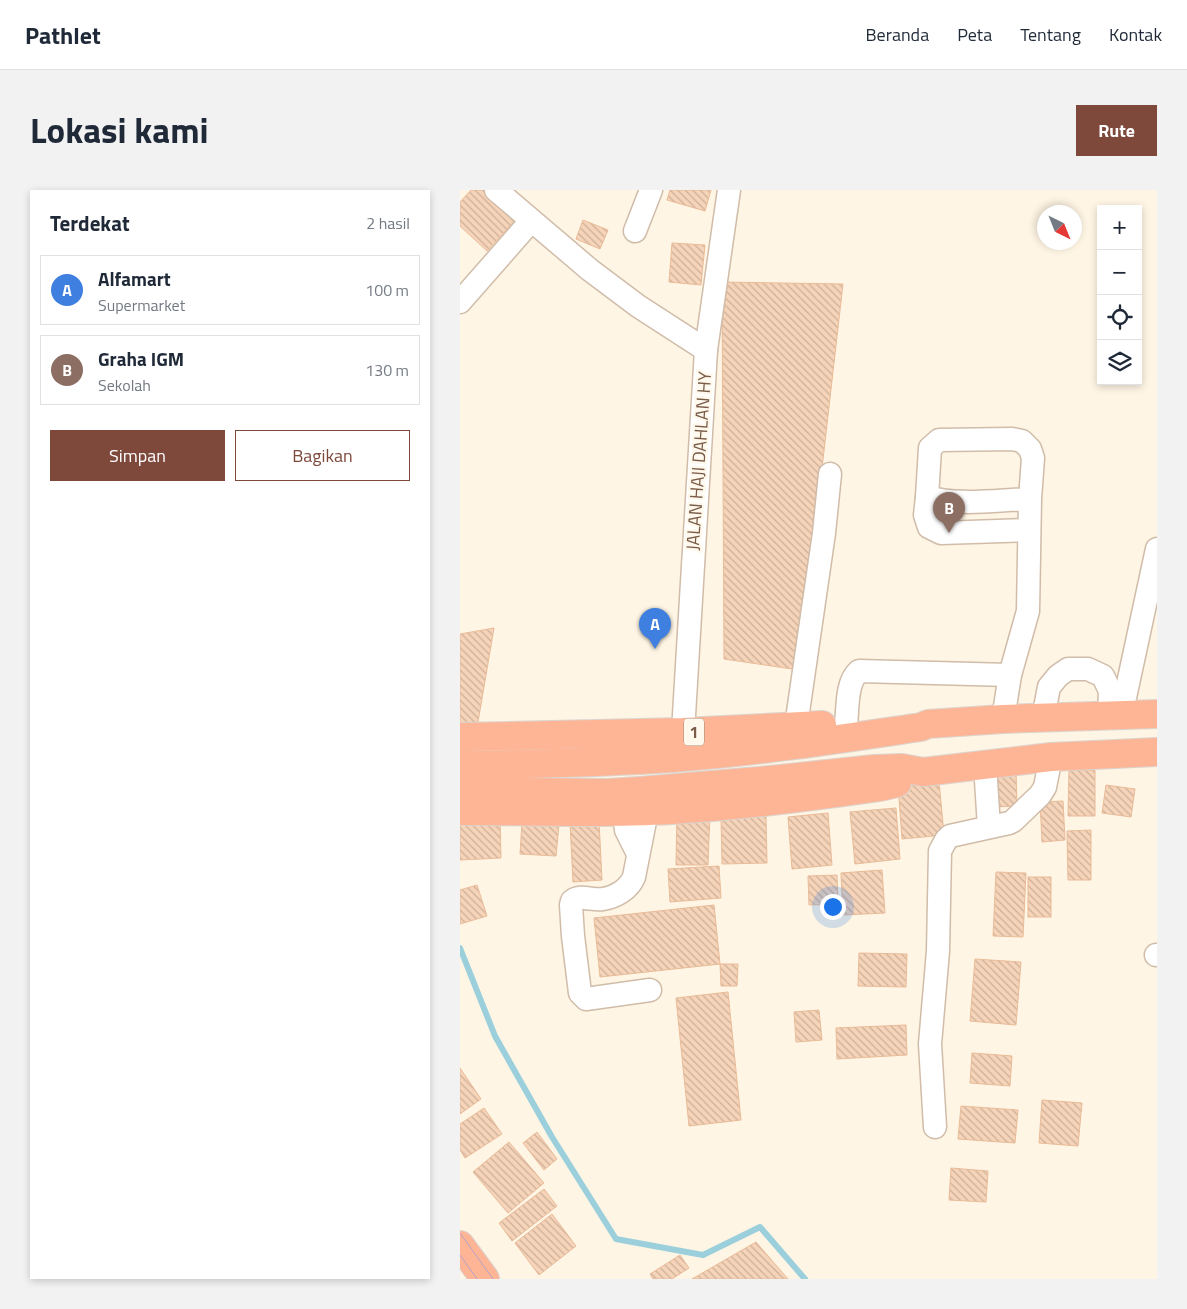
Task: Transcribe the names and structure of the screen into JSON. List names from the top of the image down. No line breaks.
{"streets":{"highway":["1"],"street":["JALAN HAJI DAHLAN HY"]},"crossings":[["JALAN HAJI DAHLAN HY","1"]],"north":"bottom right","page":{"header":"Pathlet","nav":["Beranda","Peta","Tentang","Kontak"],"title":"Lokasi kami","buttons":["Rute",["Simpan","Bagikan"]],"heading":["Terdekat","2 hasil"],"map_buttons":["+","−"],"list":[{"mark":"A","name":"Alfamart","note":"Supermarket","value":"100 m"},{"mark":"B","name":"Graha IGM","note":"Sekolah","value":"130 m"}],"pins":["B","A"]}}
